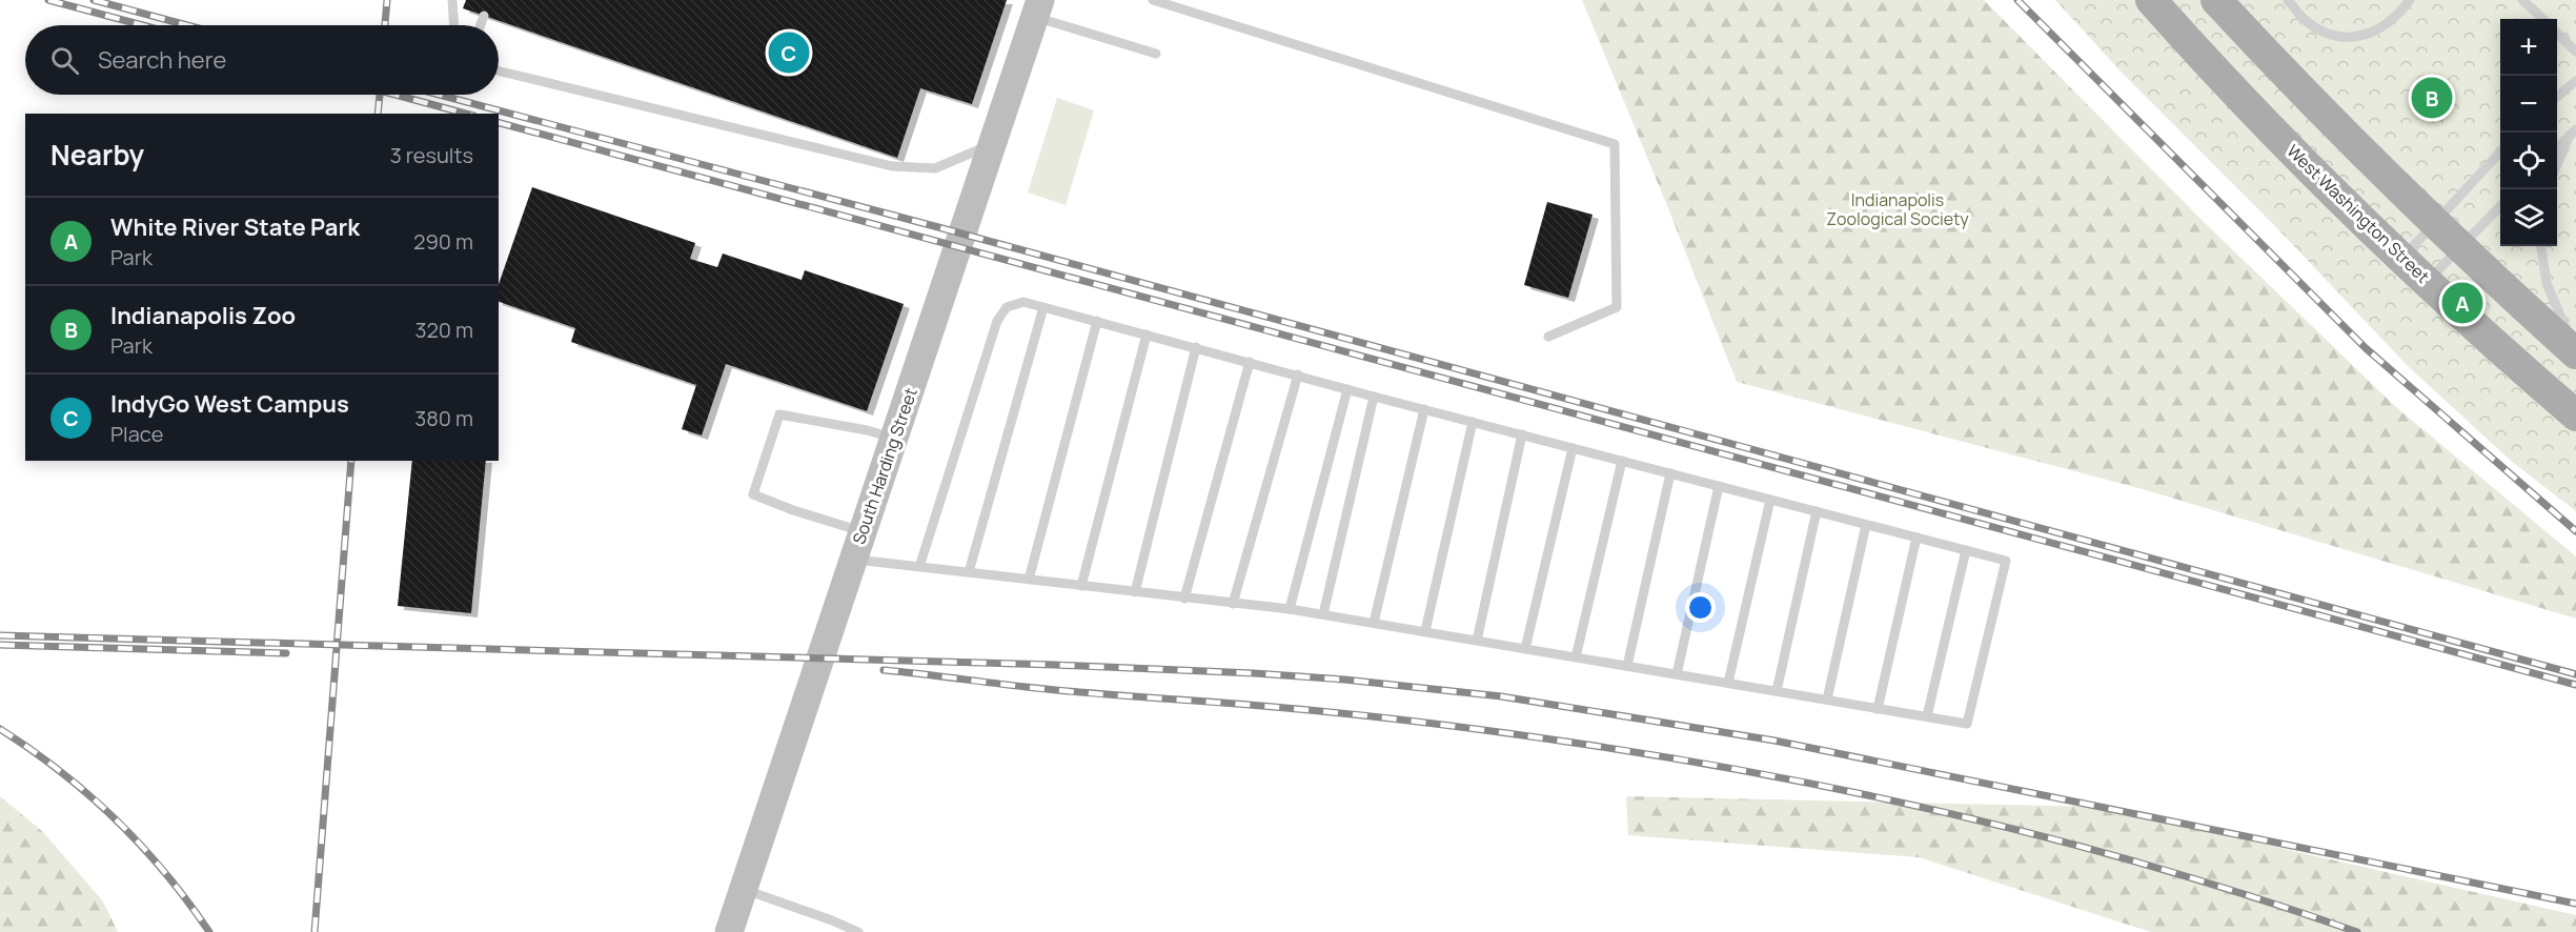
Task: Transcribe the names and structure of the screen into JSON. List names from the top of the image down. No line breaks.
{"streets":{"main road":["West Washington Street"],"street":["South Harding Street"]},"parks":["Indianapolis Zoological Society"],"page":{"map_buttons":["+","−"],"search":"Search here","pins":["C","B","A"],"heading":["Nearby","3 results"],"list":[{"mark":"A","name":"White River State Park","note":"Park","value":"290 m"},{"mark":"B","name":"Indianapolis Zoo","note":"Park","value":"320 m"},{"mark":"C","name":"IndyGo West Campus","note":"Place","value":"380 m"}]}}
